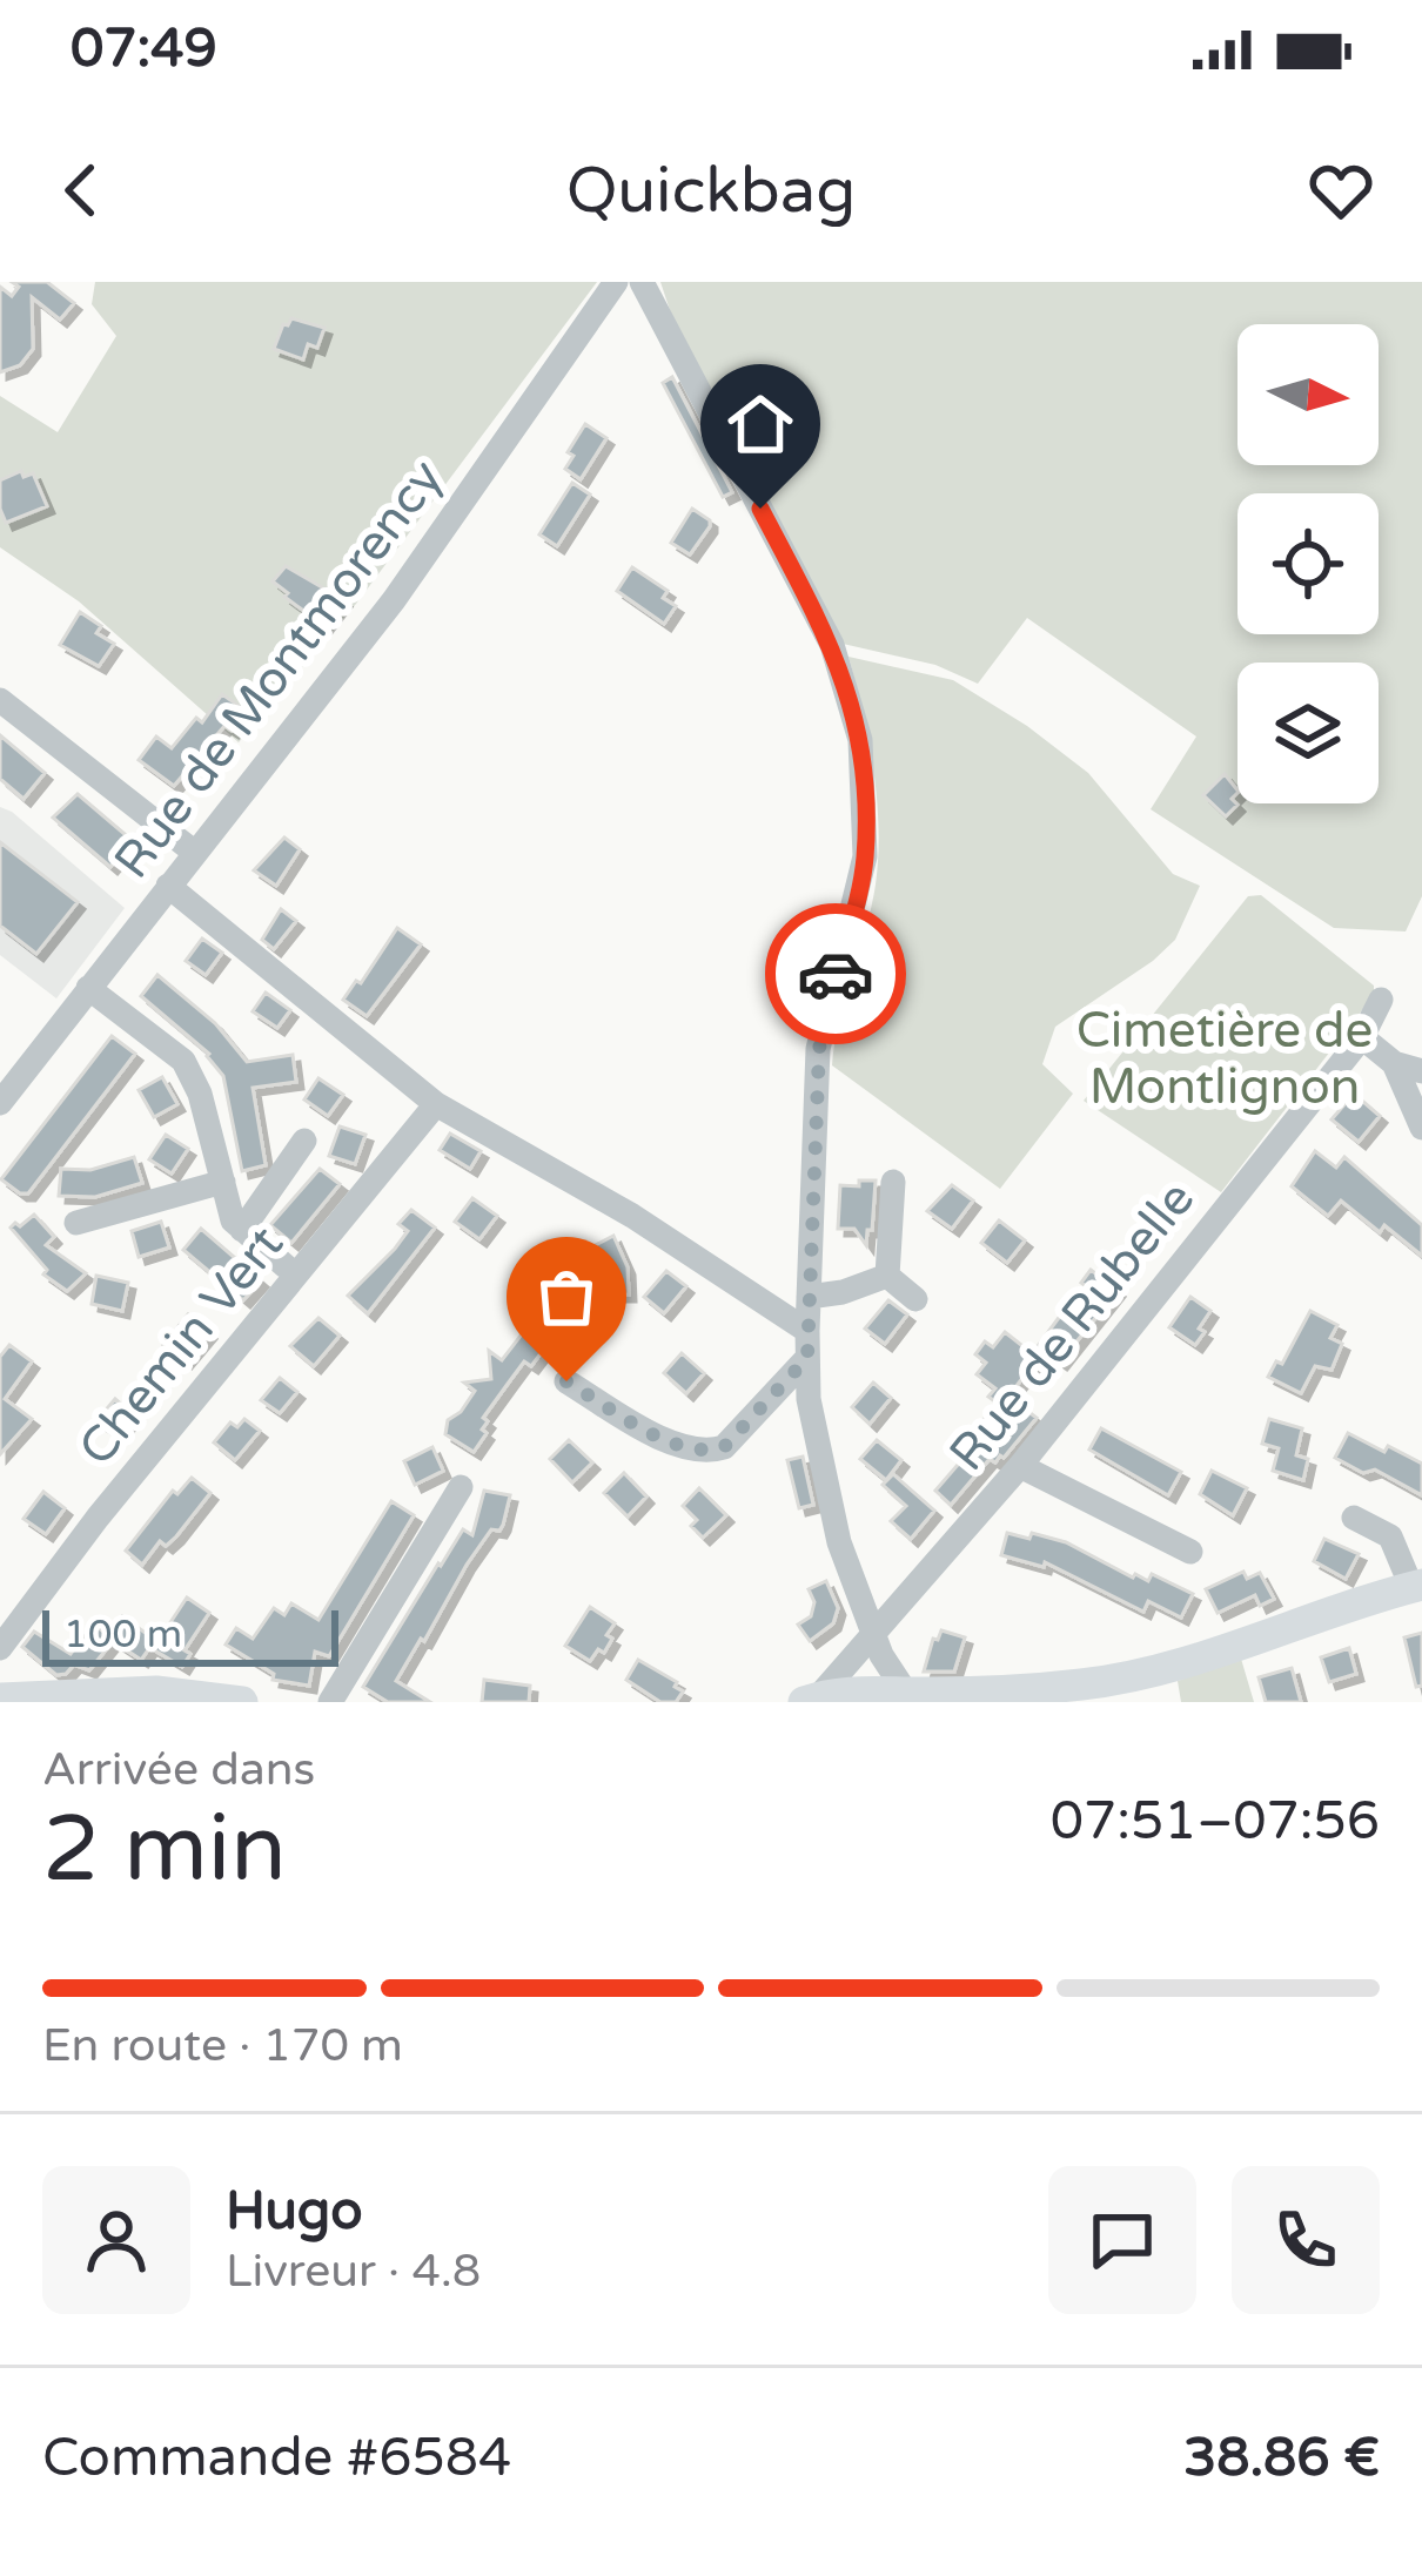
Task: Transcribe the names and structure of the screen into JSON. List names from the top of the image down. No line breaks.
{"streets":{"street":["Rue de Montmorency","Rue de Rubelle","Chemin Vert"]},"parks":["Cimetière de Montlignon"],"scale_bar":"100 m","north":"right","page":{"status":"07:49","header":"Quickbag","scale":"100 m","heading":["2 min","Arrivée dans","07:51–07:56"],"panel":["Hugo","Livreur · 4.8","Commande #6584","38.86 €"],"bar":"En route · 170 m"}}
